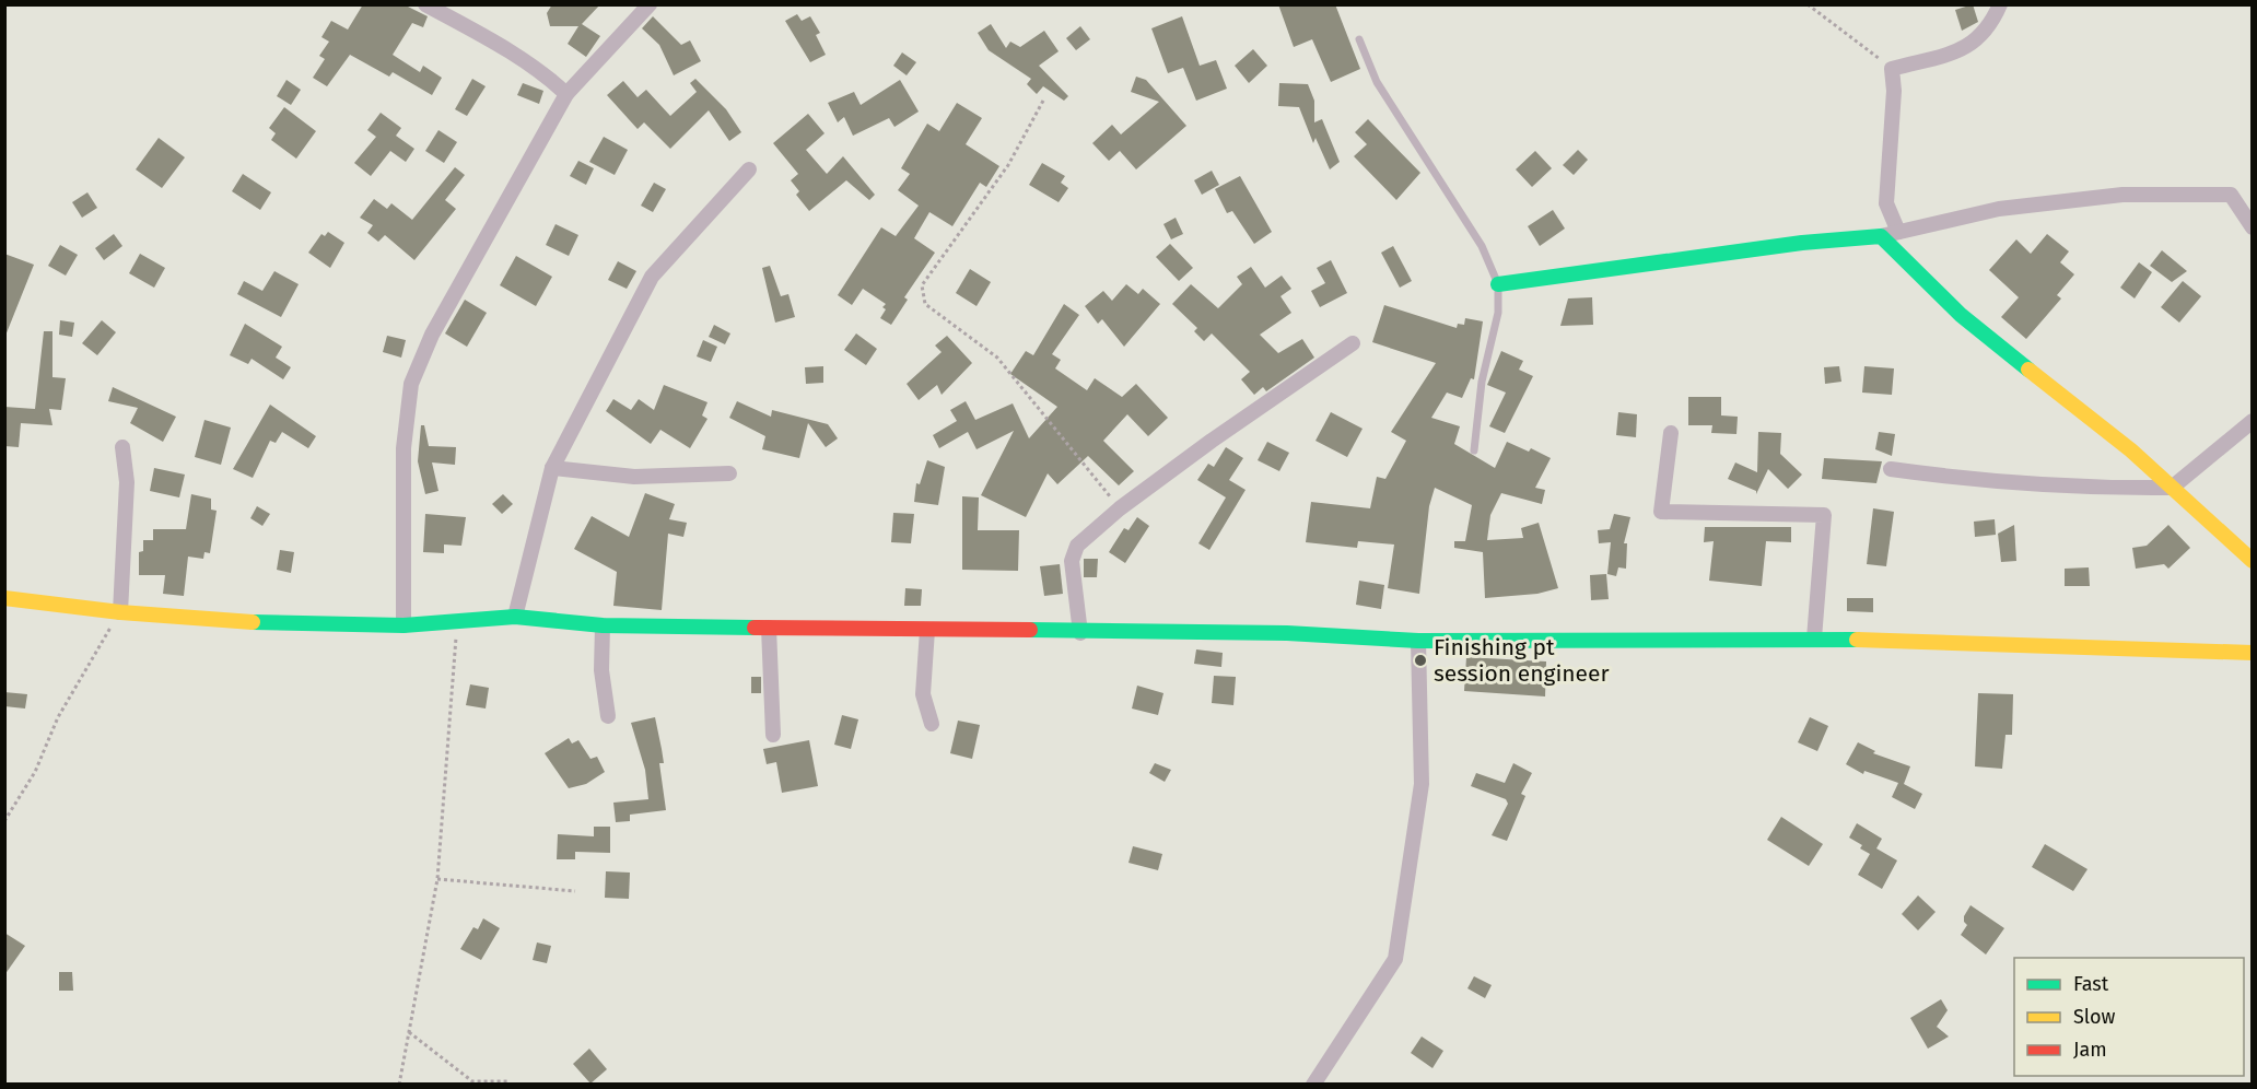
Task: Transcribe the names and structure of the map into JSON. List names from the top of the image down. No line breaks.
{"places":["Finishing pt session engineer"],"legend":["Fast","Slow","Jam"]}
